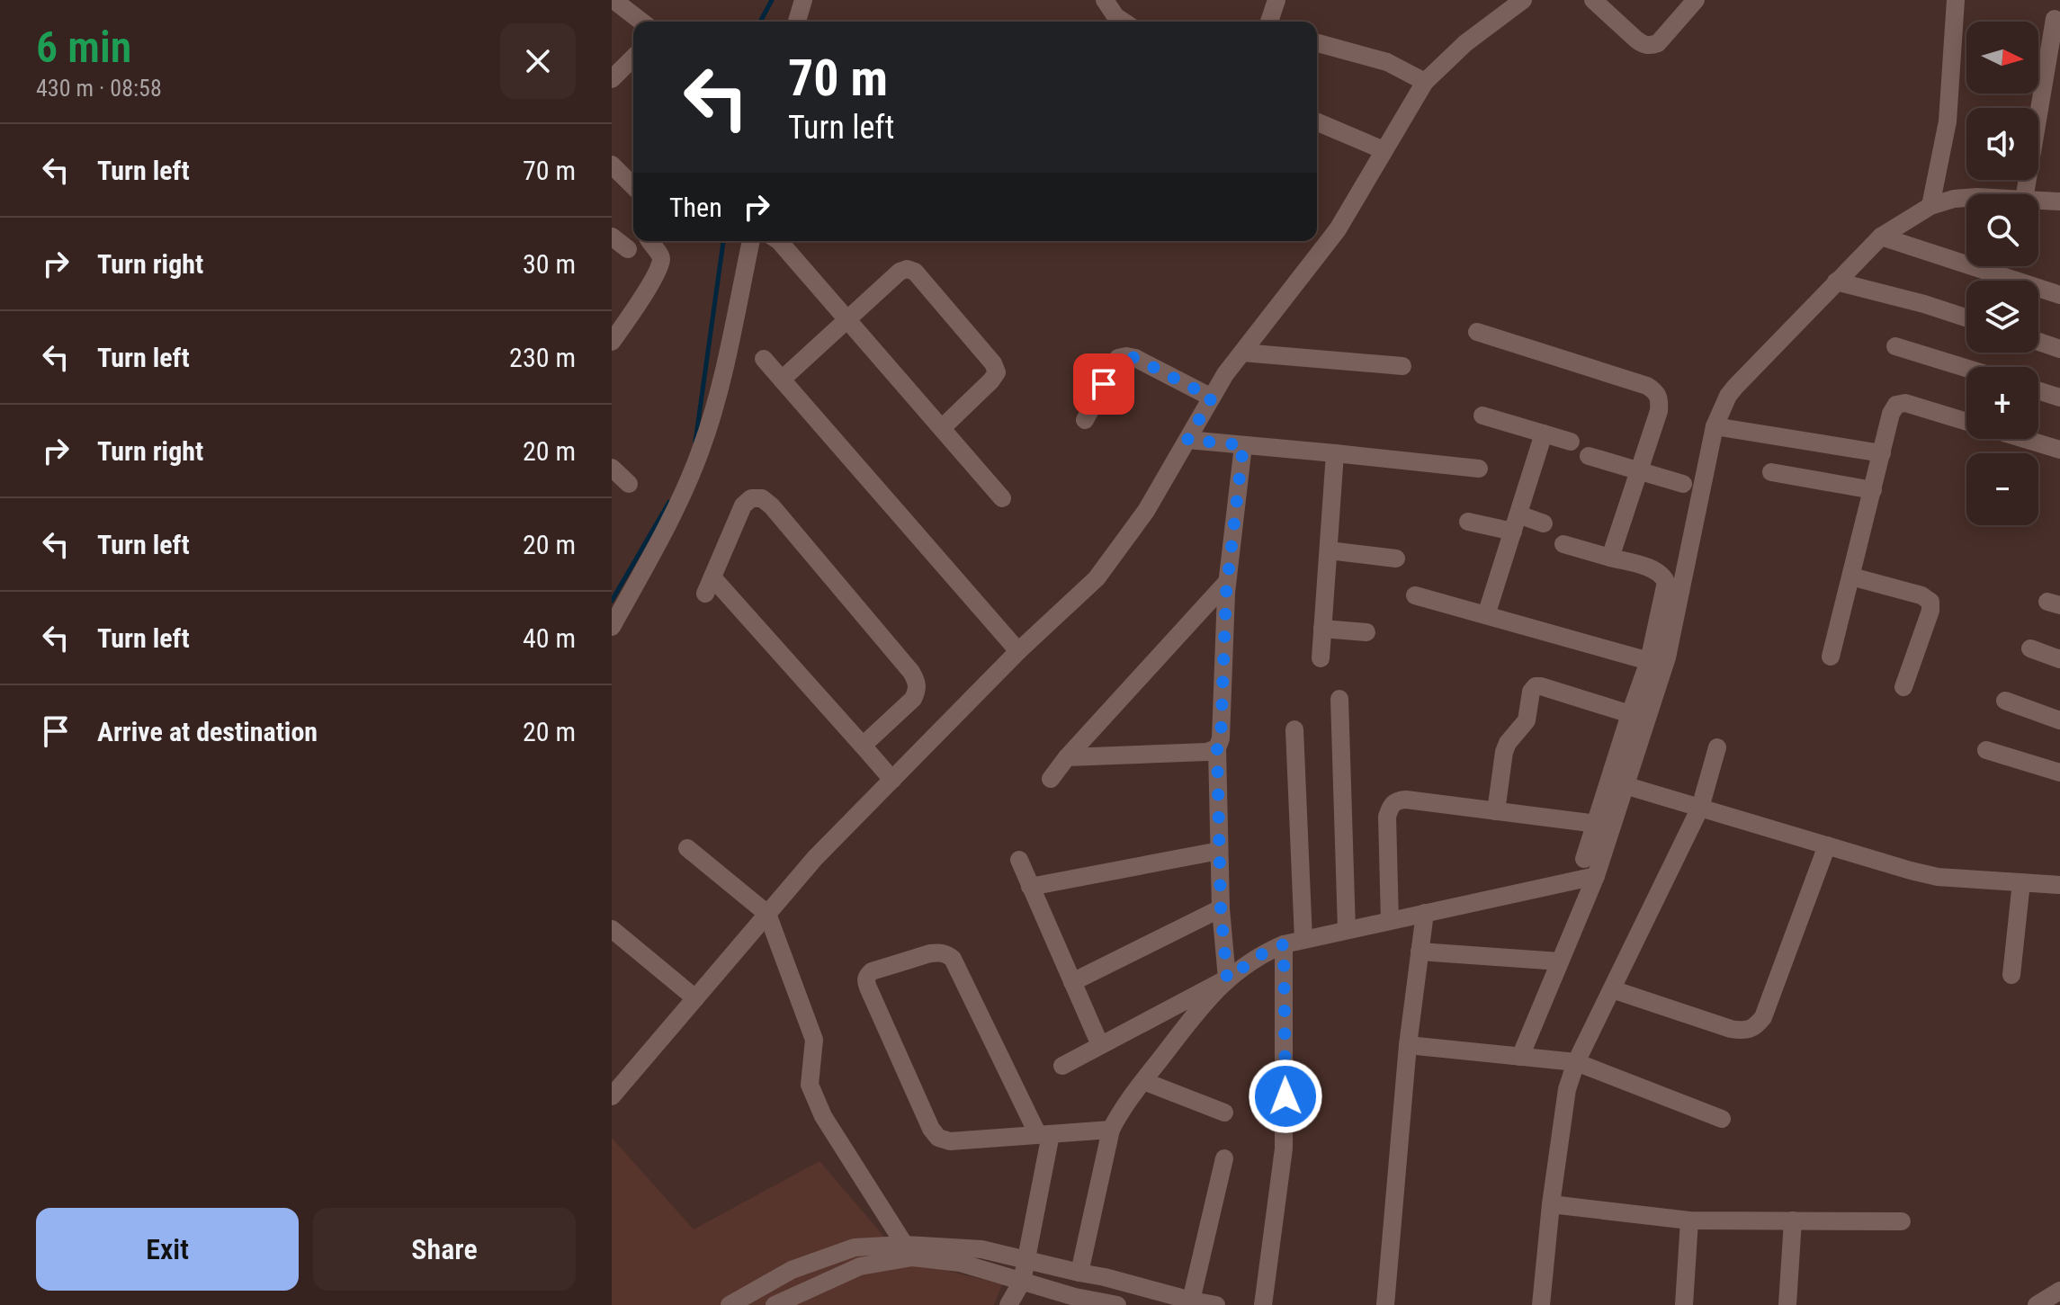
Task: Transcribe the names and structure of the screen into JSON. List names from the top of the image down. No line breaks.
{"north":"right","page":{"heading":["6 min","430 m · 08:58"],"map_buttons":["+","−"],"turn":["70 m","Turn left"],"list":[{"name":"Turn left","value":"70 m"},{"name":"Turn right","value":"30 m"},{"name":"Turn left","value":"230 m"},{"name":"Turn right","value":"20 m"},{"name":"Turn left","value":"20 m"},{"name":"Turn left","value":"40 m"},{"name":"Arrive at destination","value":"20 m"}],"then":"Then","buttons":["Exit","Share"]}}
